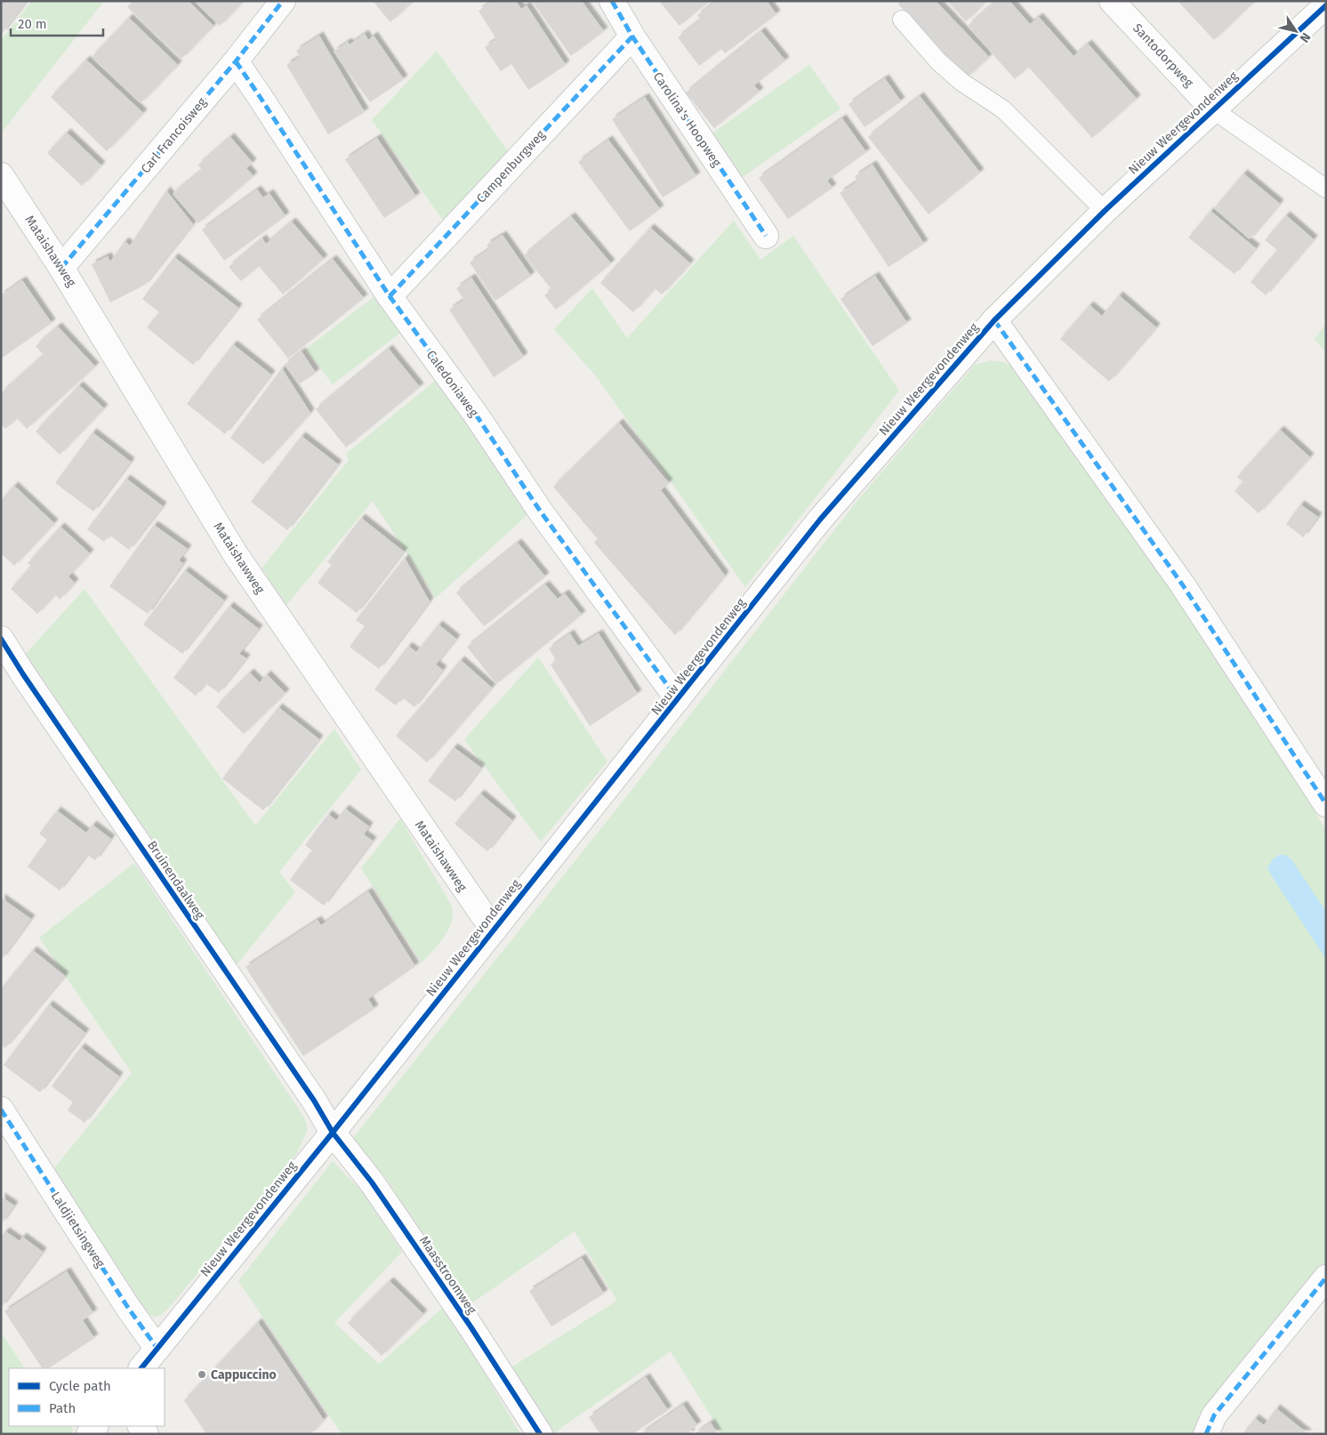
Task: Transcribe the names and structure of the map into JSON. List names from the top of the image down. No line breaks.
{"streets":{"street":["Santodorpweg","Carolina's Hoopweg","Nieuw Weergevondenweg","Carl Francoisweg","Campenburgweg","Mataishawweg","Caledoniaweg","Bruinendaalweg","Laldjietsingweg","Maasstroomweg"]},"crossings":[["Santodorpweg","Nieuw Weergevondenweg"],["Carolina's Hoopweg","Campenburgweg"],["Nieuw Weergevondenweg","Mataishawweg"],["Nieuw Weergevondenweg","Caledoniaweg"],["Nieuw Weergevondenweg","Bruinendaalweg"],["Nieuw Weergevondenweg","Laldjietsingweg"],["Nieuw Weergevondenweg","Maasstroomweg"],["Carl Francoisweg","Mataishawweg"],["Carl Francoisweg","Caledoniaweg"],["Campenburgweg","Caledoniaweg"],["Bruinendaalweg","Maasstroomweg"]],"places":["Cappuccino"],"legend":["Cycle path","Path"],"scale_bar":"20 m","north":"bottom right"}
